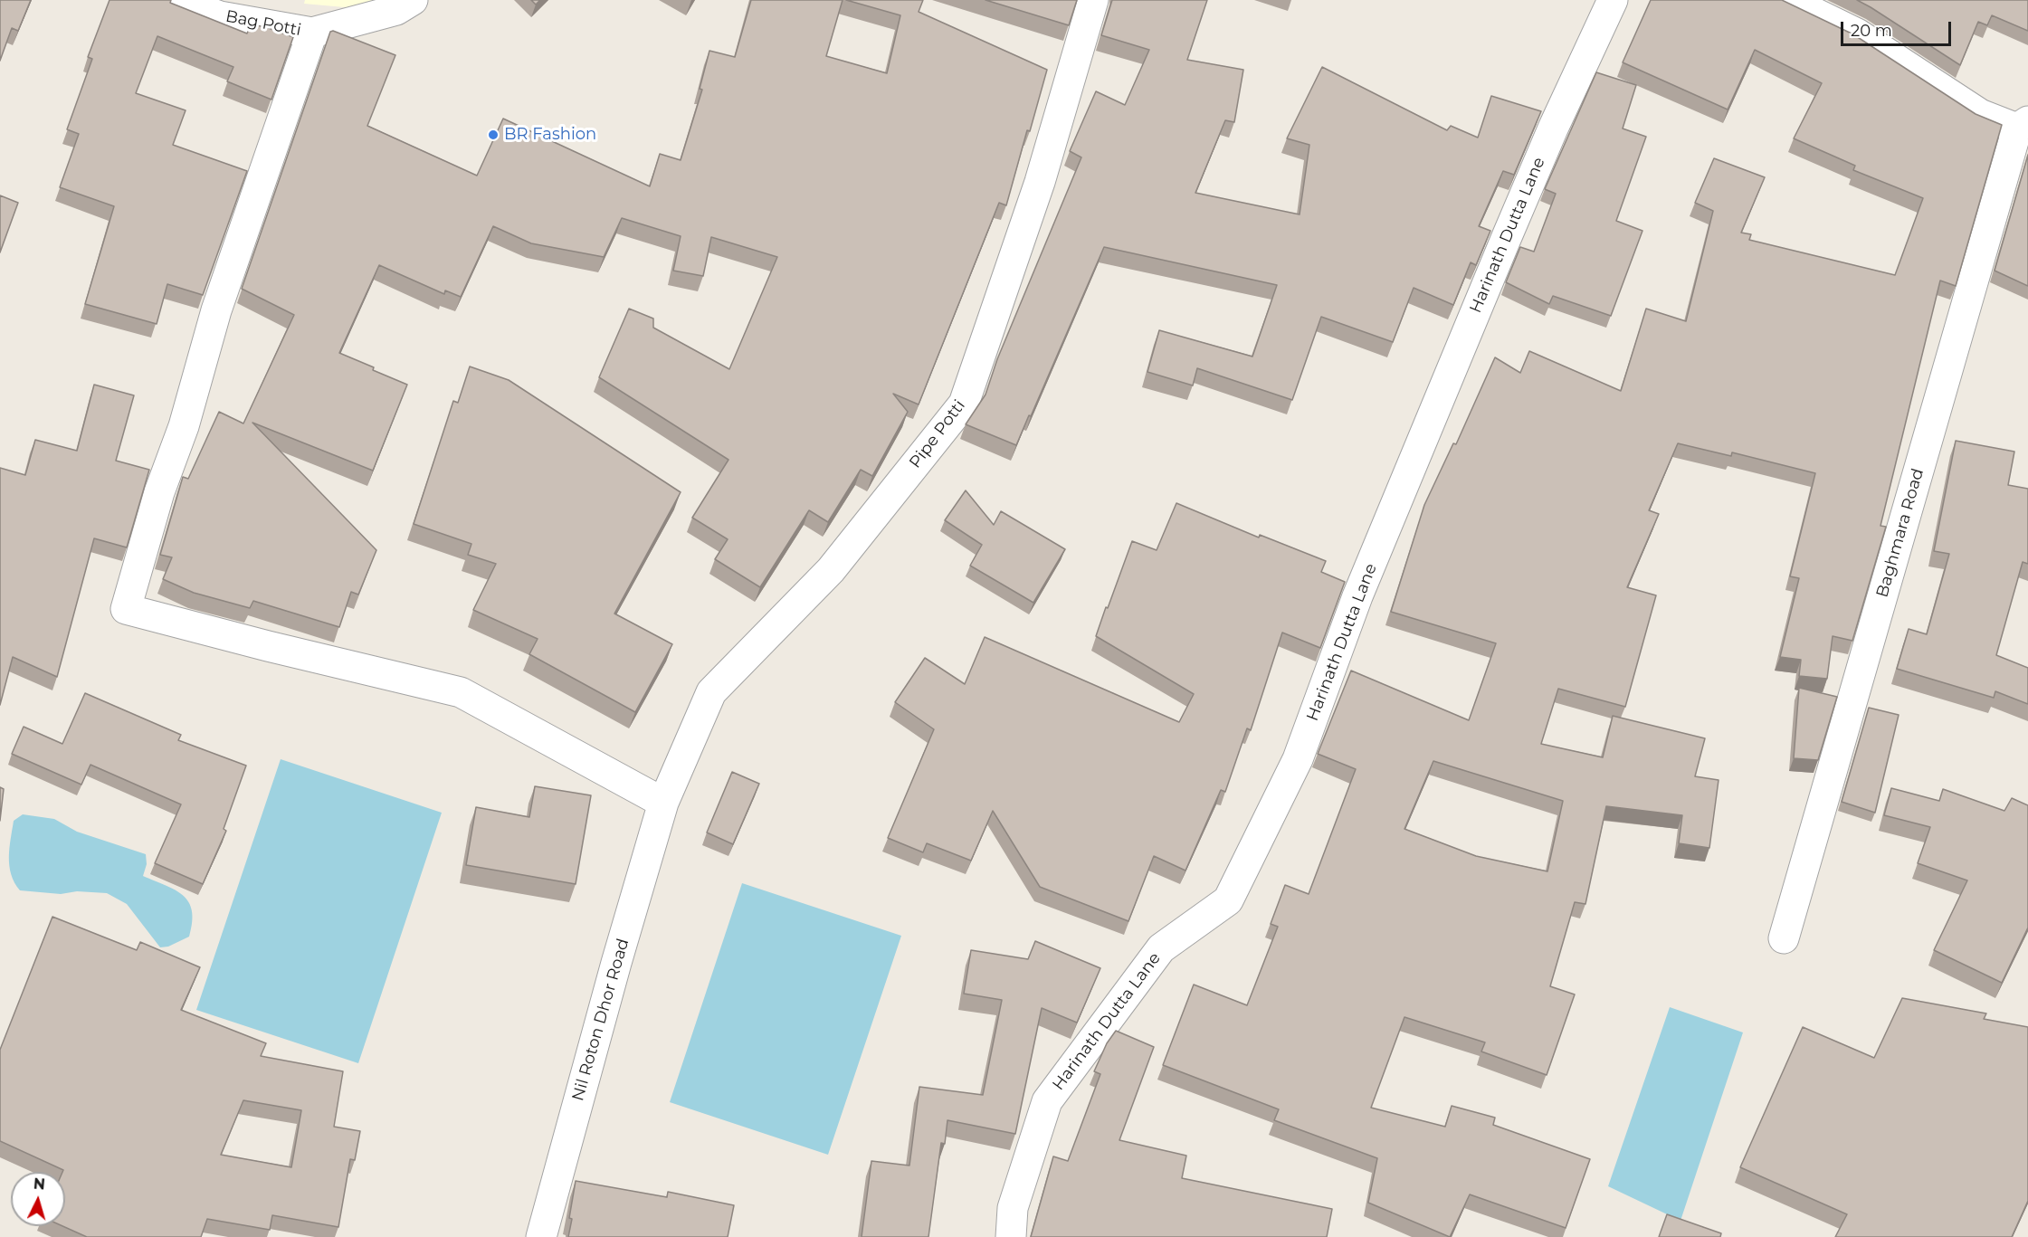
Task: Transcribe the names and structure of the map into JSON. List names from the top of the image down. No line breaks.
{"streets":{"street":["Bag Potti","Harinath Dutta Lane","Pipe Potti","Baghmara Road","Nil Roton Dhor Road"]},"crossings":[["Pipe Potti","Nil Roton Dhor Road"]],"places":["BR Fashion"],"scale_bar":"20 m","north":"top"}
